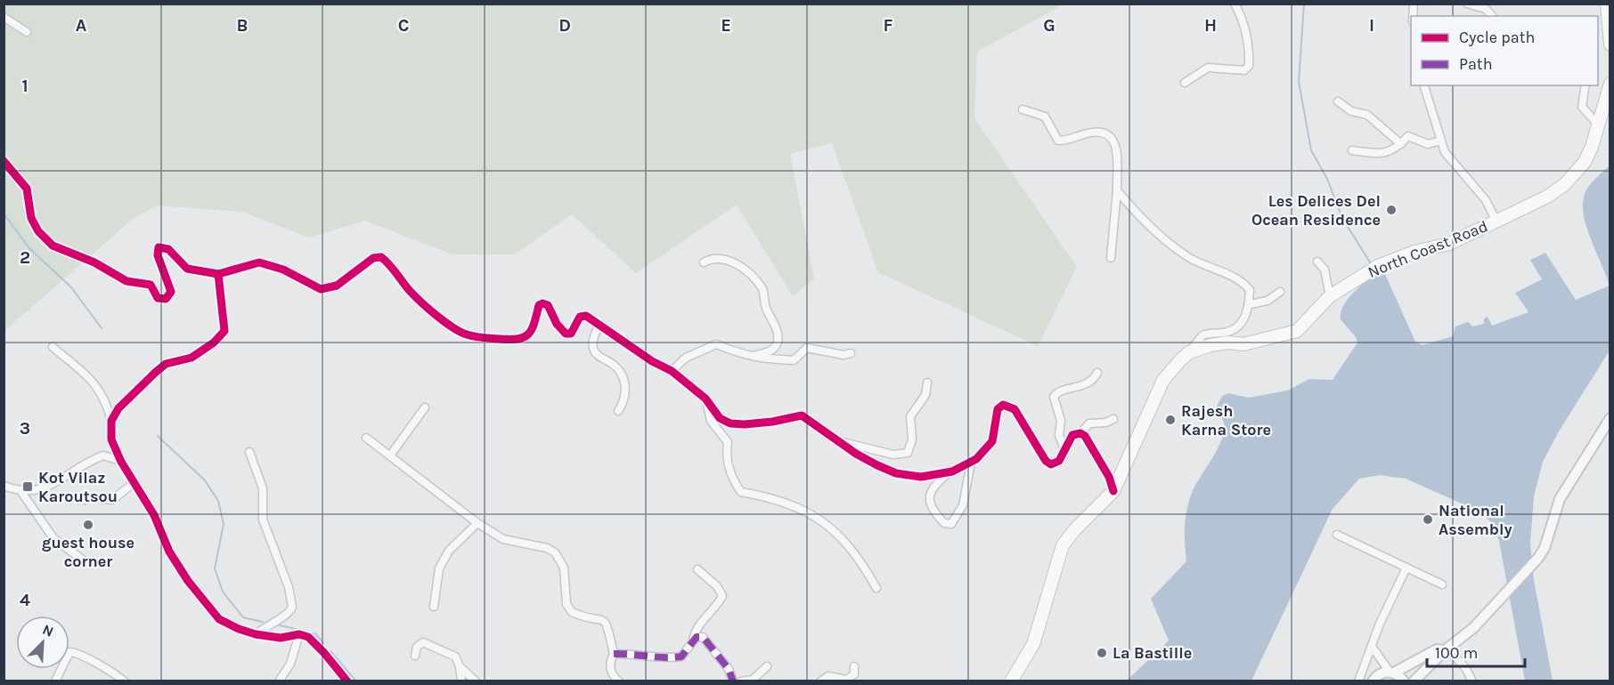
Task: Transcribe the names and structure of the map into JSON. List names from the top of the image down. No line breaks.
{"streets":{"main road":["North Coast Road"]},"places":{"other":["Les Delices Del Ocean Residence","Rajesh Karna Store","National Assembly","guest house corner","La Bastille"],"transit":["Kot Vilaz Karoutsou"]},"legend":["Cycle path","Path"],"scale_bar":"100 m","north":"top right","grid":{"columns":["A","B","C","D","E","F","G","H","I"],"rows":["1","2","3","4"]}}
